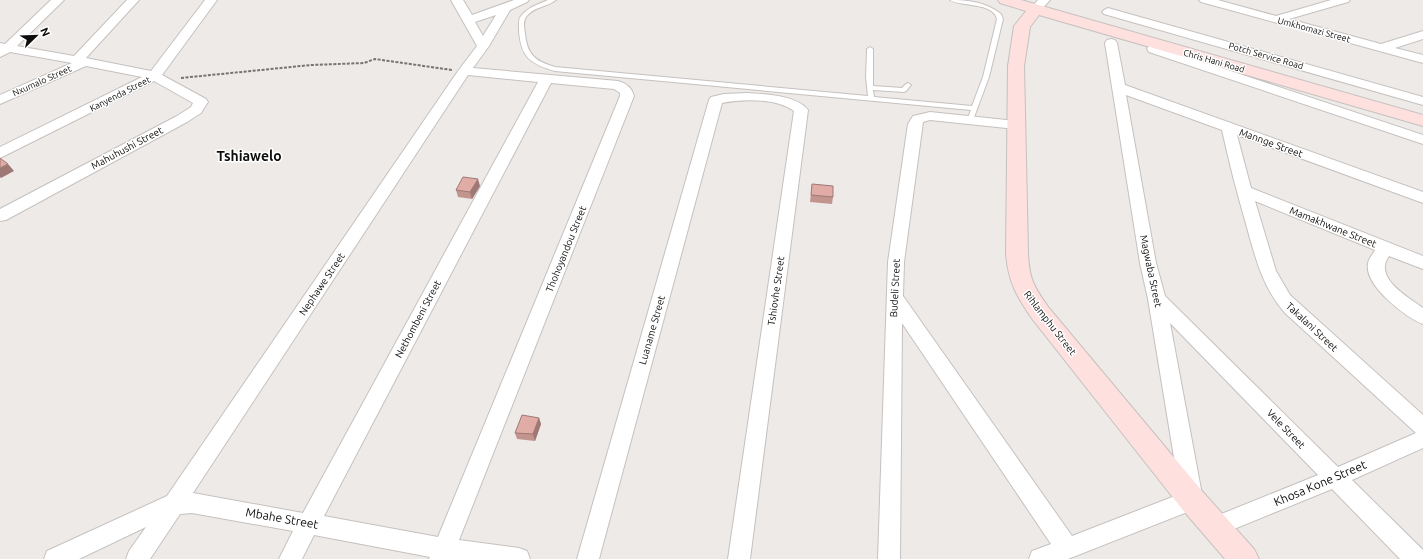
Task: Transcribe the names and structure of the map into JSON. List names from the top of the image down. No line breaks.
{"streets":{"main road":["Chris Hani Road","Rihlamphu Street"],"street":["Umkhomazi Street","Potch Service Road","Nxumalo Street","Kanyenda Street","Mannge Street","Mahuhushi Street","Mamakhwane Street","Thohoyandou Street","Magwaba Street","Nephawe Street","Budeli Street","Tshiovhe Street","Nethombeni Street","Takalani Street","Luaname Street","Vele Street","Khosa Kone Street","Mbahe Street"]},"crossings":[["Chris Hani Road","Rihlamphu Street"],["Kanyenda Street","Mahuhushi Street"],["Mannge Street","Magwaba Street"],["Mannge Street","Takalani Street"],["Mamakhwane Street","Takalani Street"],["Thohoyandou Street","Nephawe Street"],["Thohoyandou Street","Nethombeni Street"],["Thohoyandou Street","Mbahe Street"],["Magwaba Street","Rihlamphu Street"],["Magwaba Street","Vele Street"],["Nephawe Street","Mbahe Street"],["Budeli Street","Rihlamphu Street"],["Tshiovhe Street","Luaname Street"],["Nethombeni Street","Mbahe Street"],["Rihlamphu Street","Khosa Kone Street"],["Vele Street","Khosa Kone Street"]],"districts":["Tshiawelo"],"north":"top right"}
